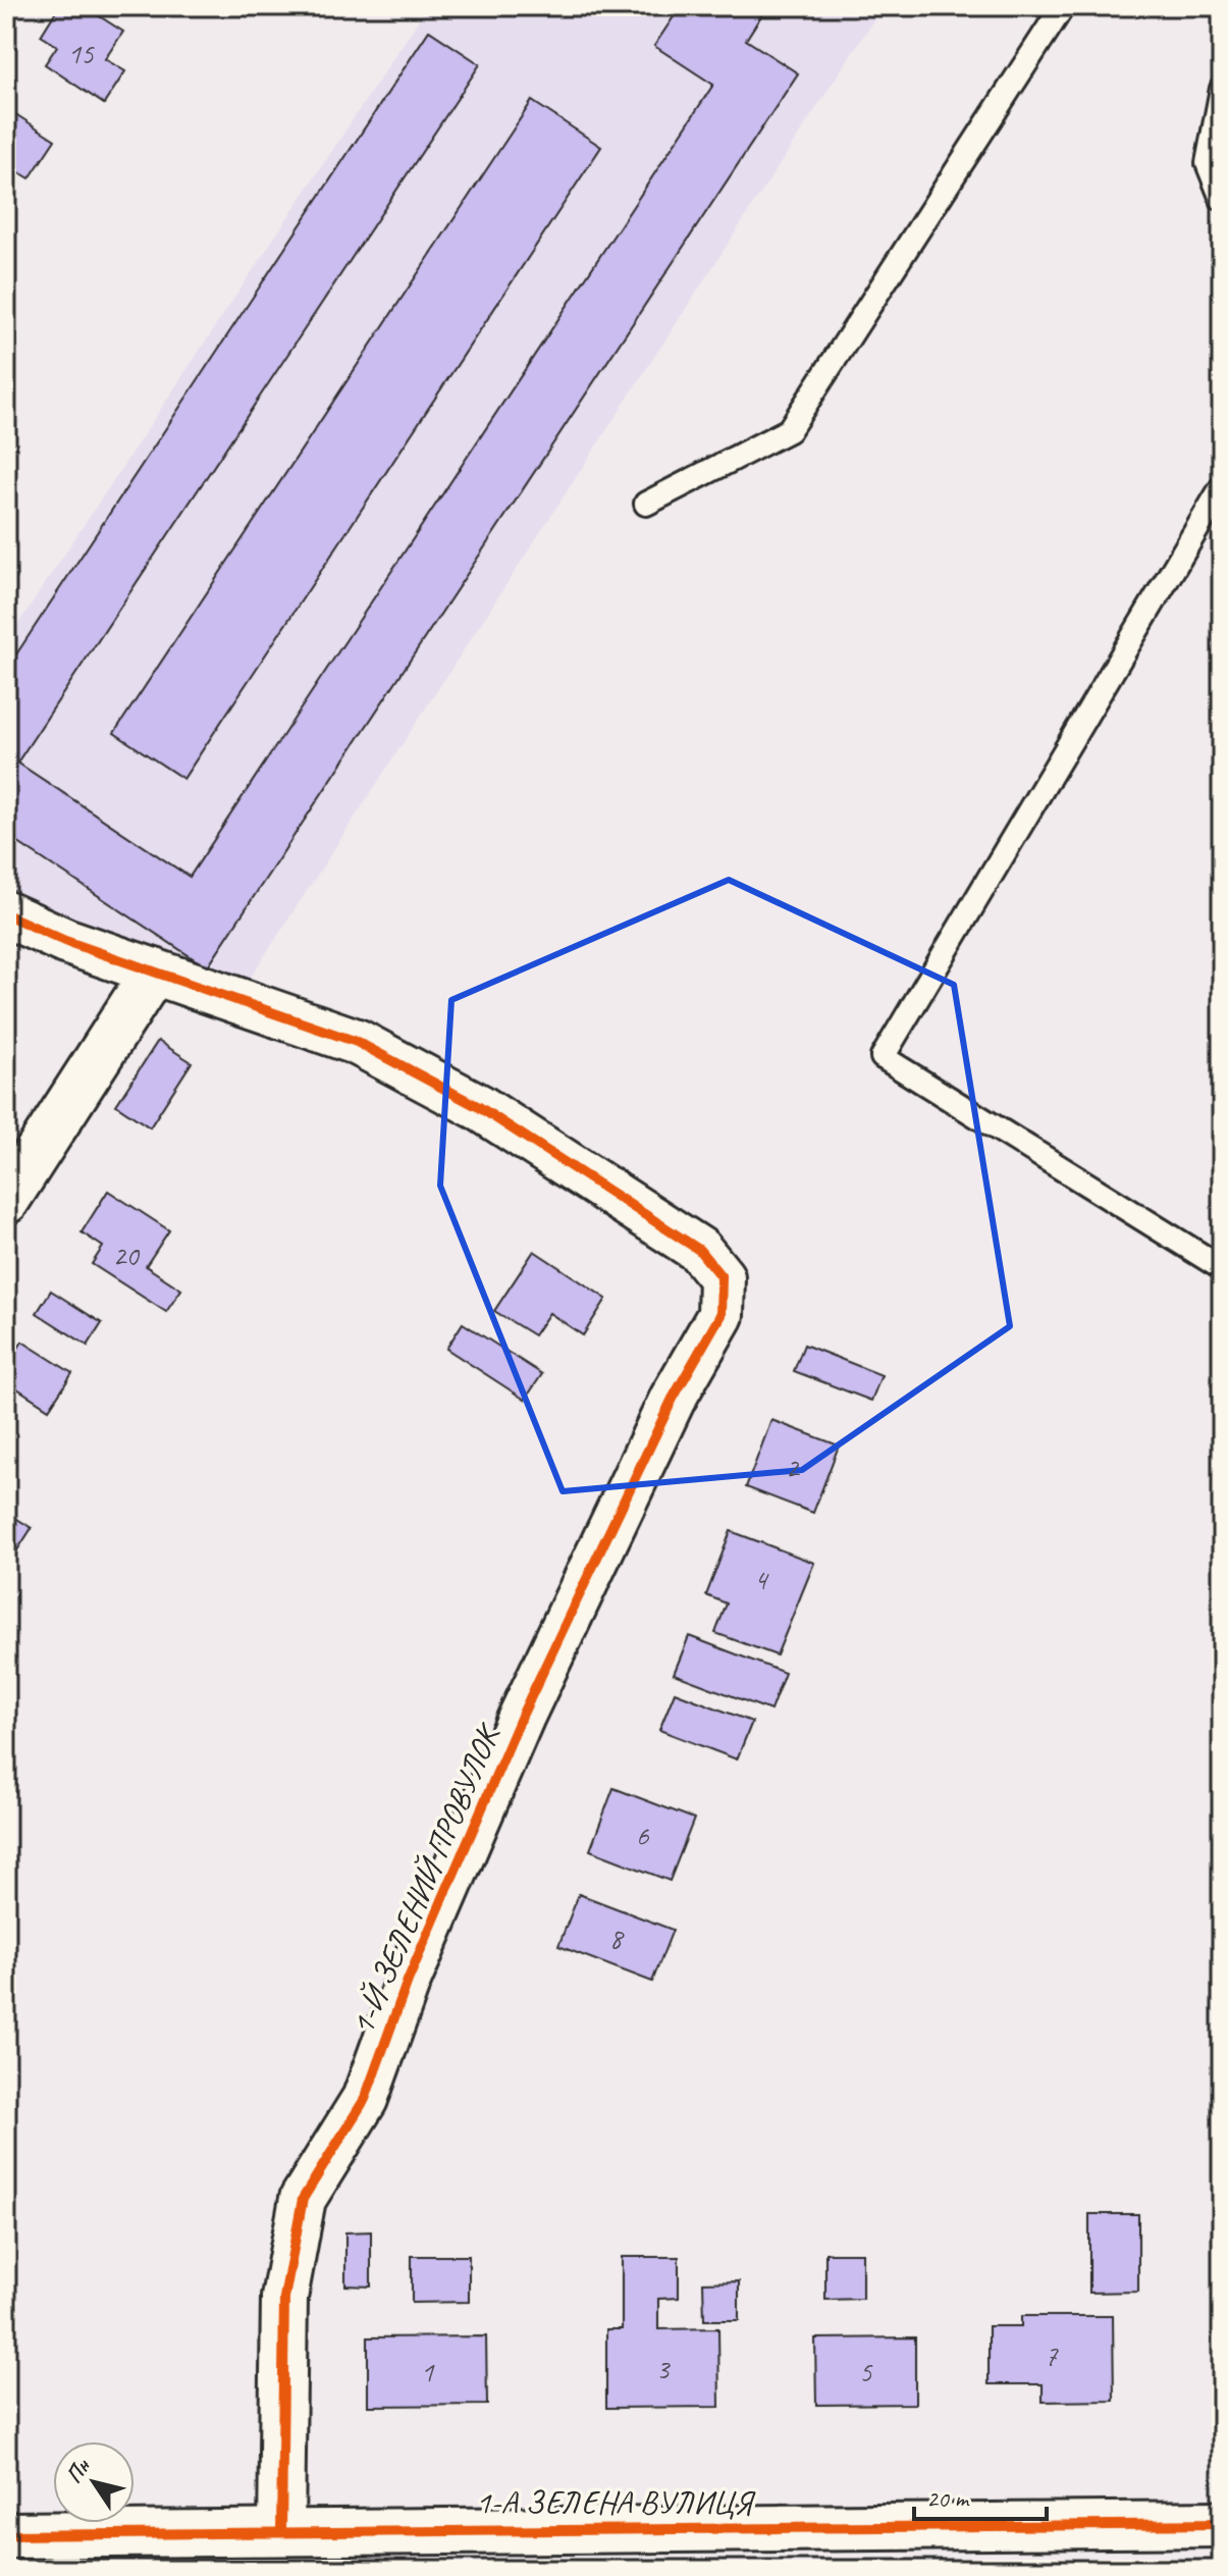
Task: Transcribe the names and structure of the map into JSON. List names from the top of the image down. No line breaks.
{"streets":{"street":["1-Й ЗЕЛЕНИЙ ПРОВУЛОК","1-А ЗЕЛЕНА ВУЛИЦЯ"]},"crossings":[["1-Й ЗЕЛЕНИЙ ПРОВУЛОК","1-А ЗЕЛЕНА ВУЛИЦЯ"]],"house_numbers":["15","20","2","4","6","8","7","3","1","5"],"scale_bar":"20 m","north":"top left"}
